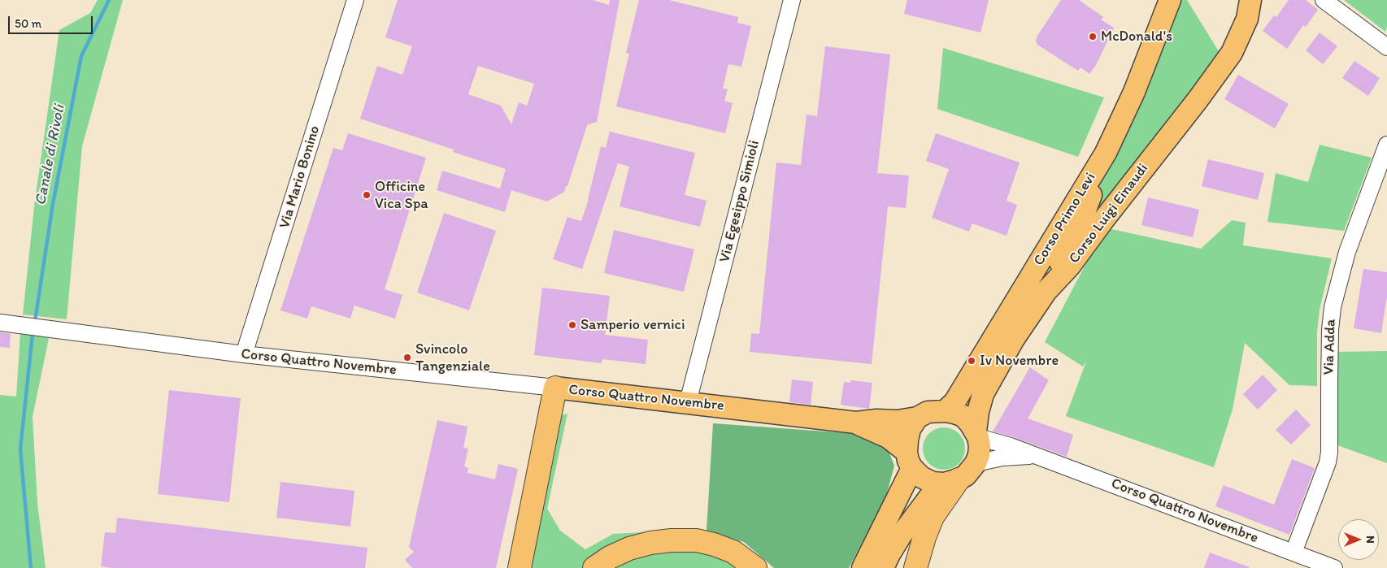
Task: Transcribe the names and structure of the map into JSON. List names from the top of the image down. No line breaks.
{"streets":{"main road":["Corso Luigi Einaudi","Corso Primo Levi","Corso Quattro Novembre"],"street":["Via Mario Bonino","Via Egesippo Simioli","Via Adda"]},"crossings":[["Via Mario Bonino","Corso Quattro Novembre"],["Via Egesippo Simioli","Corso Quattro Novembre"],["Corso Luigi Einaudi","Corso Primo Levi"],["Corso Luigi Einaudi","Corso Quattro Novembre"],["Corso Primo Levi","Corso Quattro Novembre"],["Via Adda","Corso Quattro Novembre"]],"water":["Canale di Rivoli"],"places":["McDonald's","Officine Vica Spa","Samperio vernici","Svincolo Tangenziale","Iv Novembre"],"scale_bar":"50 m","north":"right"}
